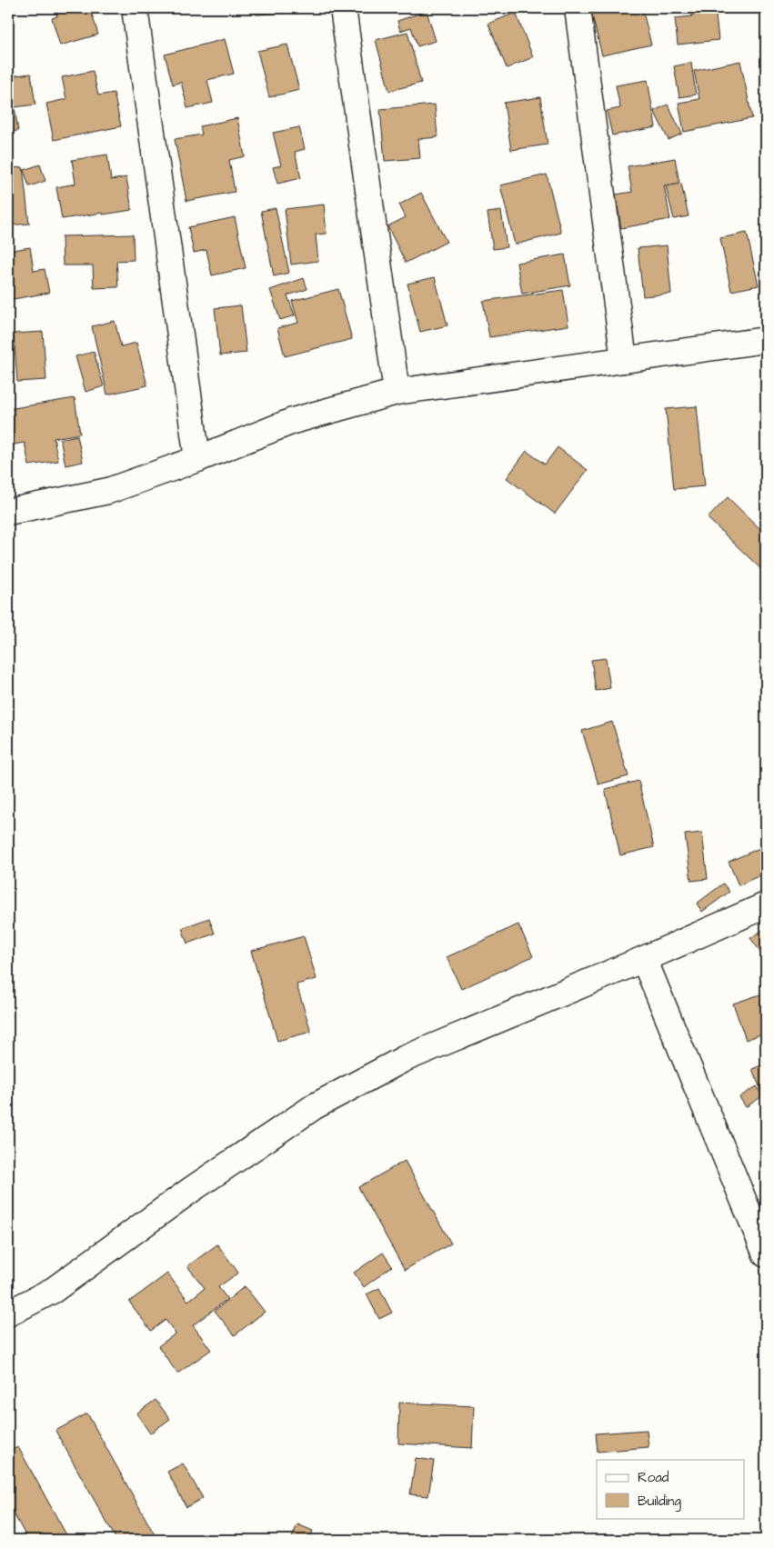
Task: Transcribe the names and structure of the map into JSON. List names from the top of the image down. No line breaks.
{"legend":["Road","Building"]}
